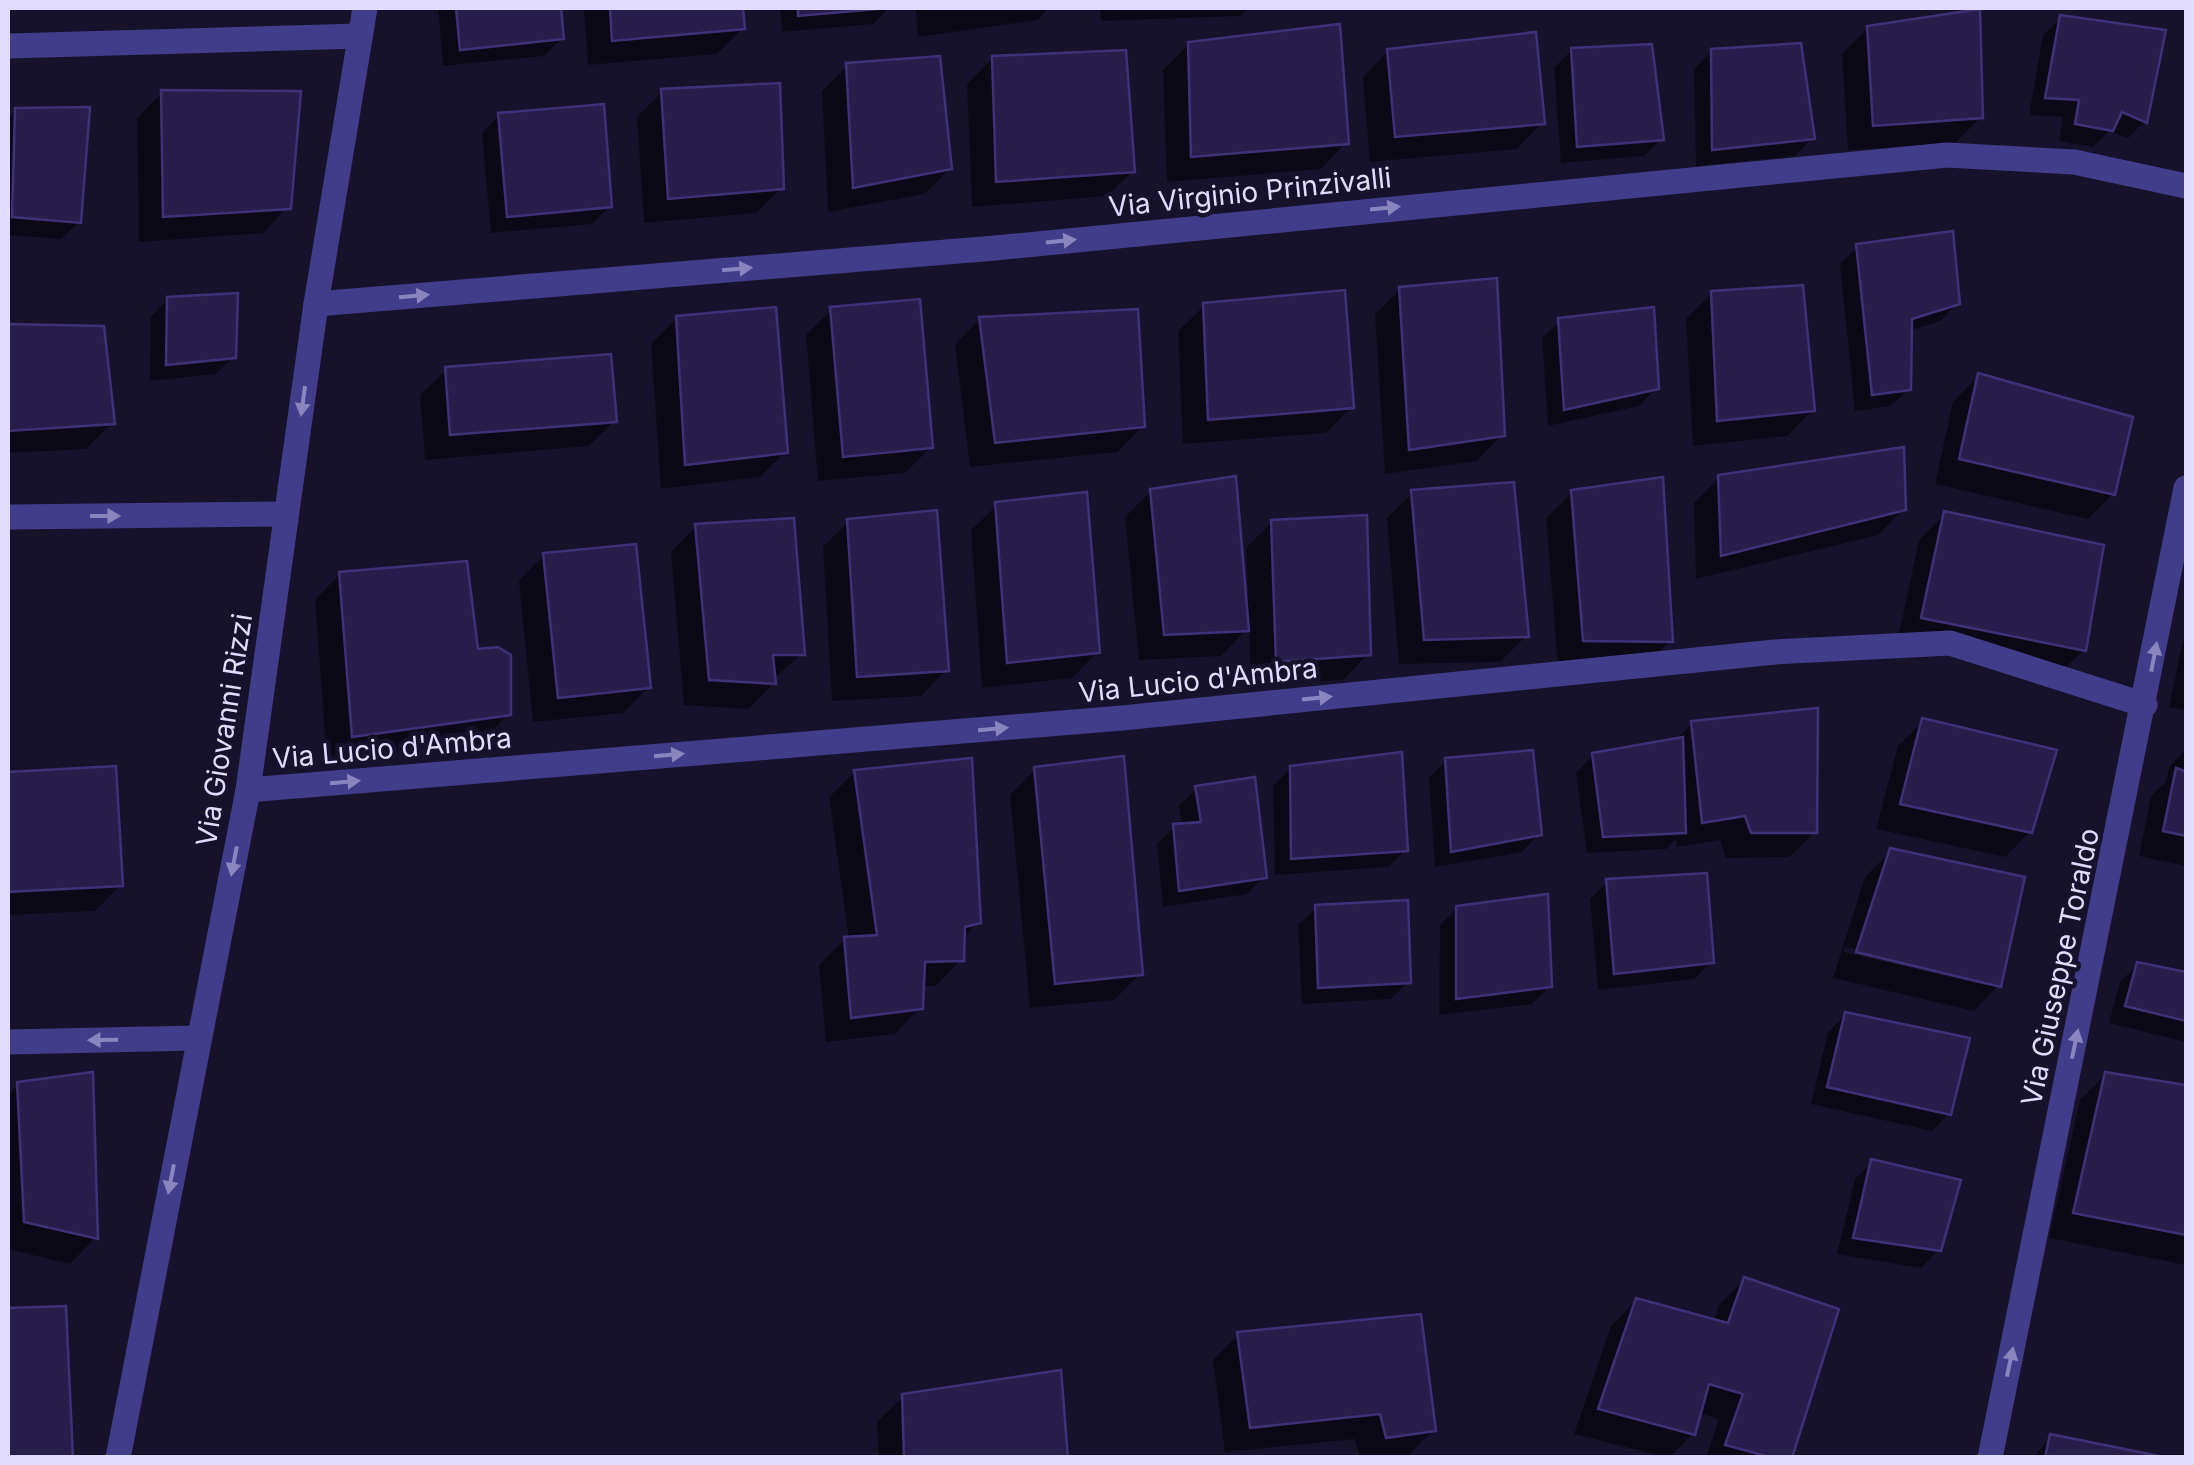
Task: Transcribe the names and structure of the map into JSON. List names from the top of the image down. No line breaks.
{"streets":{"street":["Via Virginio Prinzivalli","Via Lucio d'Ambra","Via Giovanni Rizzi","Via Giuseppe Toraldo"]},"crossings":[["Via Virginio Prinzivalli","Via Giovanni Rizzi"],["Via Lucio d'Ambra","Via Giovanni Rizzi"],["Via Lucio d'Ambra","Via Giuseppe Toraldo"]],"one_way":["Via Virginio Prinzivalli","Via Lucio d'Ambra","Via Giovanni Rizzi","Via Giuseppe Toraldo"]}
